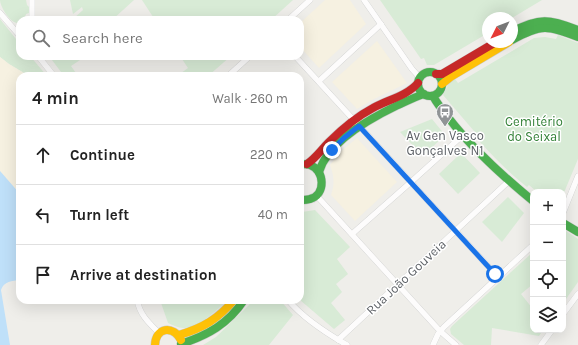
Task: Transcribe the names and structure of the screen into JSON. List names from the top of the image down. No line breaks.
{"streets":{"street":["Rua João Gouveia"]},"parks":["Cemitério do Seixal"],"places":{"bus stop":["Av Gen Vasco Gonçalves N1"]},"north":"bottom left","page":{"search":"Search here","heading":["4 min","Walk · 260 m"],"list":[["Continue","220 m"],["Turn left","40 m"],"Arrive at destination"],"map_buttons":["+","−"]}}
